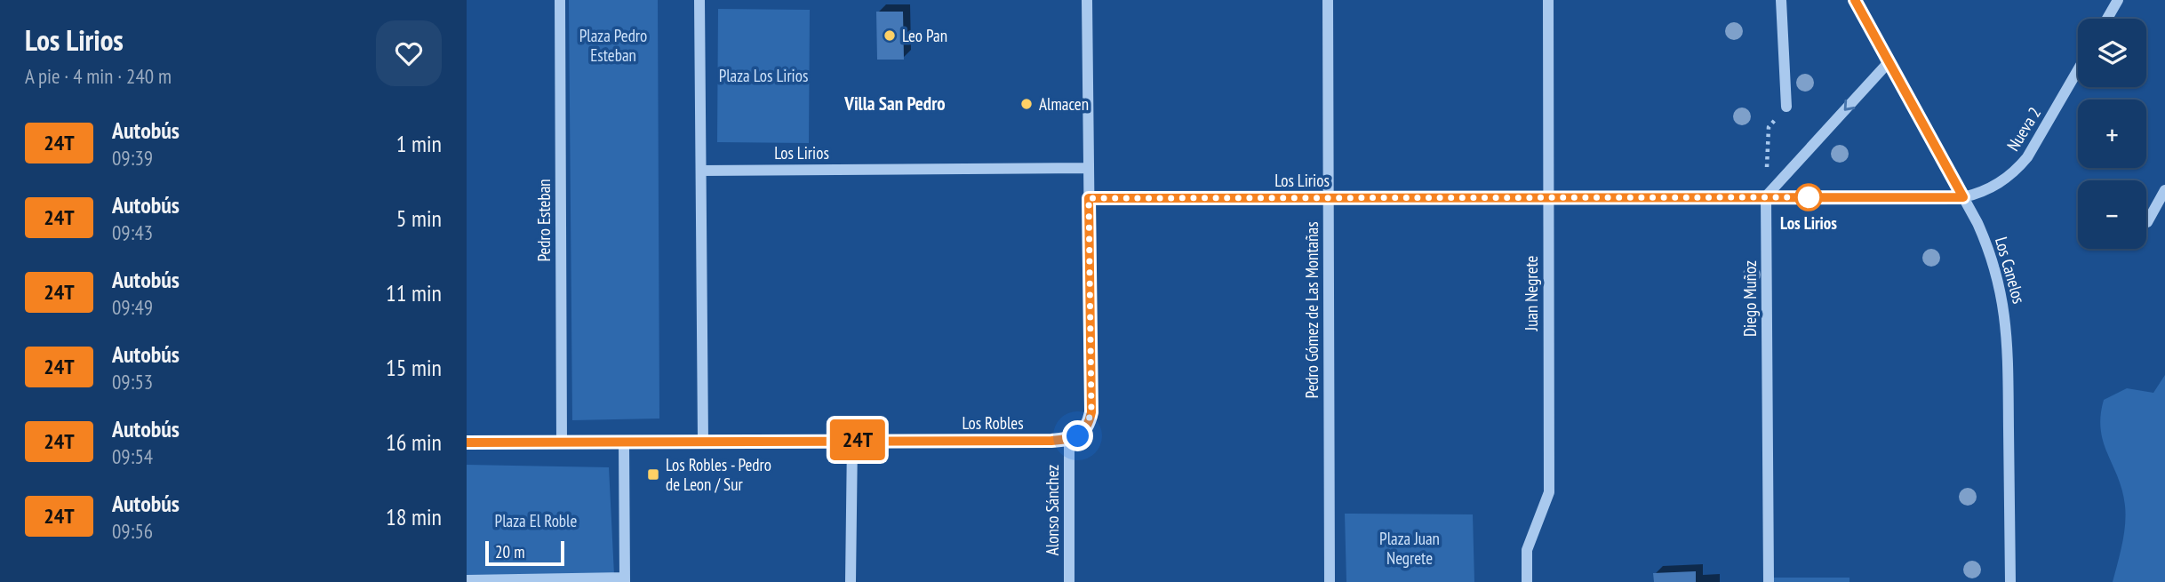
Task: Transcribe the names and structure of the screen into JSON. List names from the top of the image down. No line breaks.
{"streets":{"street":["Nueva 2","Los Lirios","Pedro Esteban","Los Canelos","Juan Negrete","Diego Muñoz","Pedro Gómez de Las Montañas","Los Robles","Alonso Sánchez"]},"crossings":[["Nueva 2","Los Lirios"],["Nueva 2","Los Canelos"],["Los Lirios","Los Canelos"],["Los Lirios","Juan Negrete"],["Los Lirios","Diego Muñoz"],["Los Lirios","Pedro Gómez de Las Montañas"],["Pedro Esteban","Los Robles"],["Los Robles","Alonso Sánchez"]],"districts":["Villa San Pedro"],"parks":["Plaza Pedro Esteban","Plaza Los Lirios","Plaza El Roble","Plaza Juan Negrete"],"places":{"other":["Leo Pan","Almacen","Los Lirios"],"transit":["Los Robles - Pedro de Leon / Sur"]},"lines":["bus line 24T"],"scale_bar":"20 m","page":{"heading":["Los Lirios","A pie · 4 min · 240 m"],"on_map":"24T","map_buttons":["+","−"],"list":[{"mark":"24T","name":"Autobús","note":"09:39","value":"1 min"},{"mark":"24T","name":"Autobús","note":"09:43","value":"5 min"},{"mark":"24T","name":"Autobús","note":"09:49","value":"11 min"},{"mark":"24T","name":"Autobús","note":"09:53","value":"15 min"},{"mark":"24T","name":"Autobús","note":"09:54","value":"16 min"},{"mark":"24T","name":"Autobús","note":"09:56","value":"18 min"}],"scale":"20 m"}}
